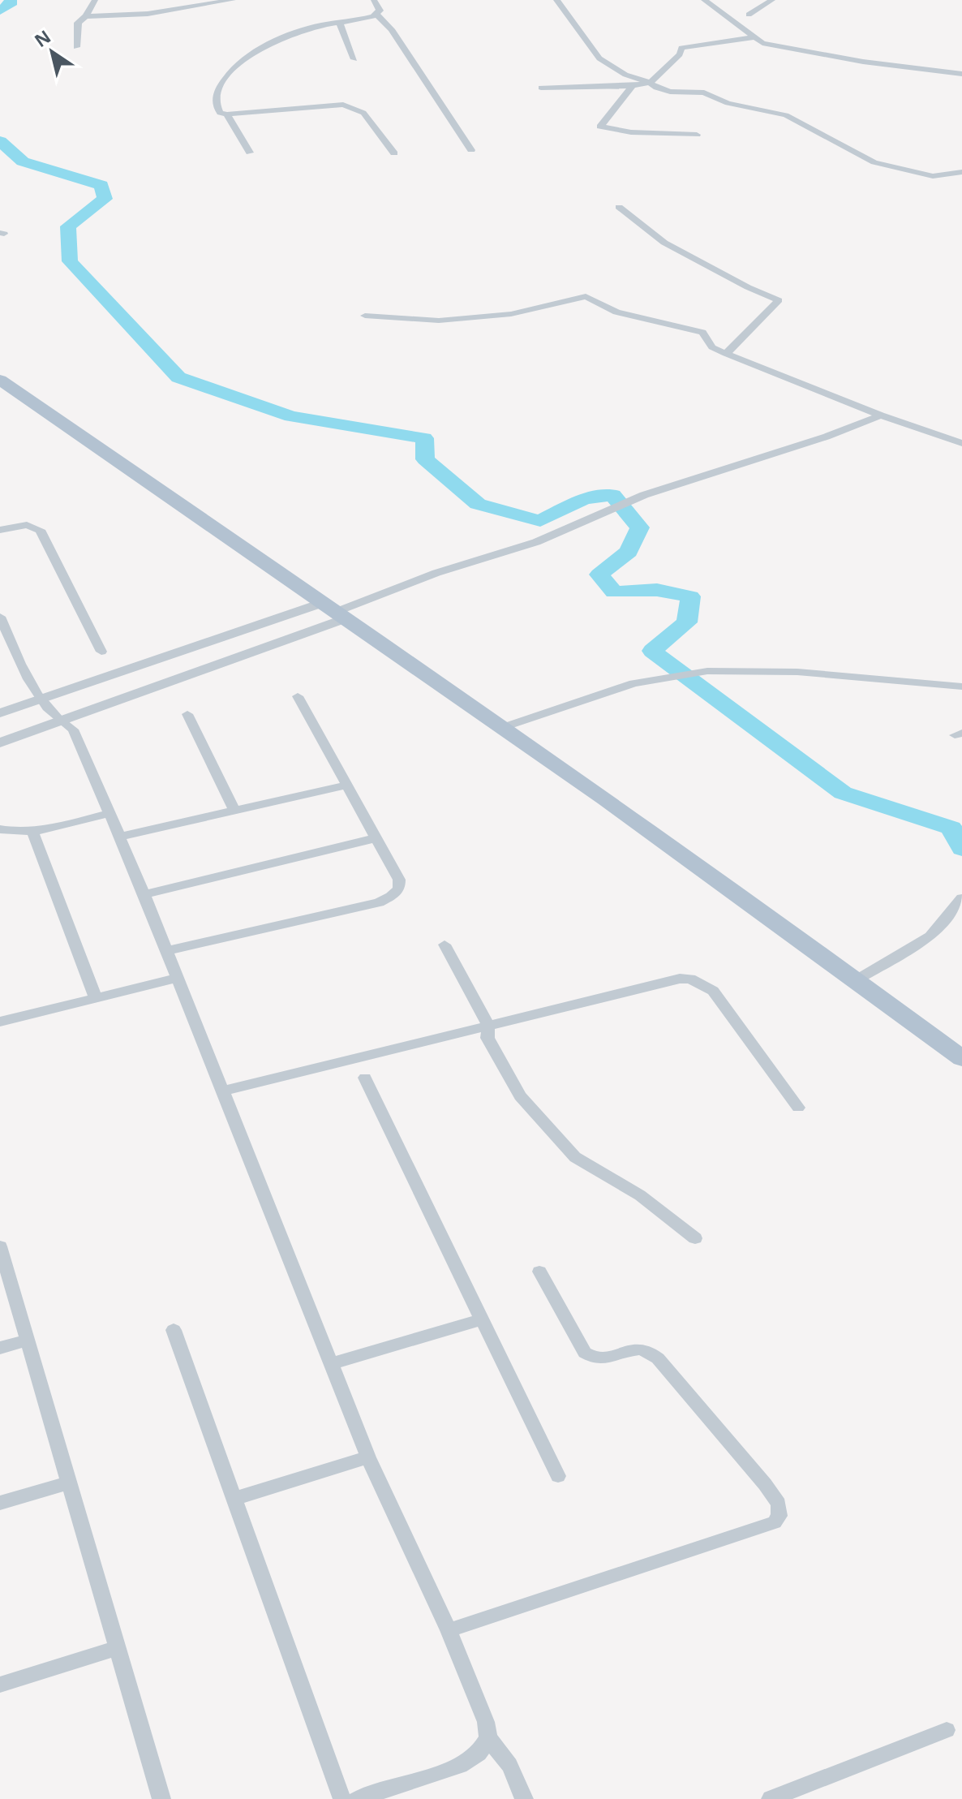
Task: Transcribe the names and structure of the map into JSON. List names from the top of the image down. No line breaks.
{"north":"top left"}
